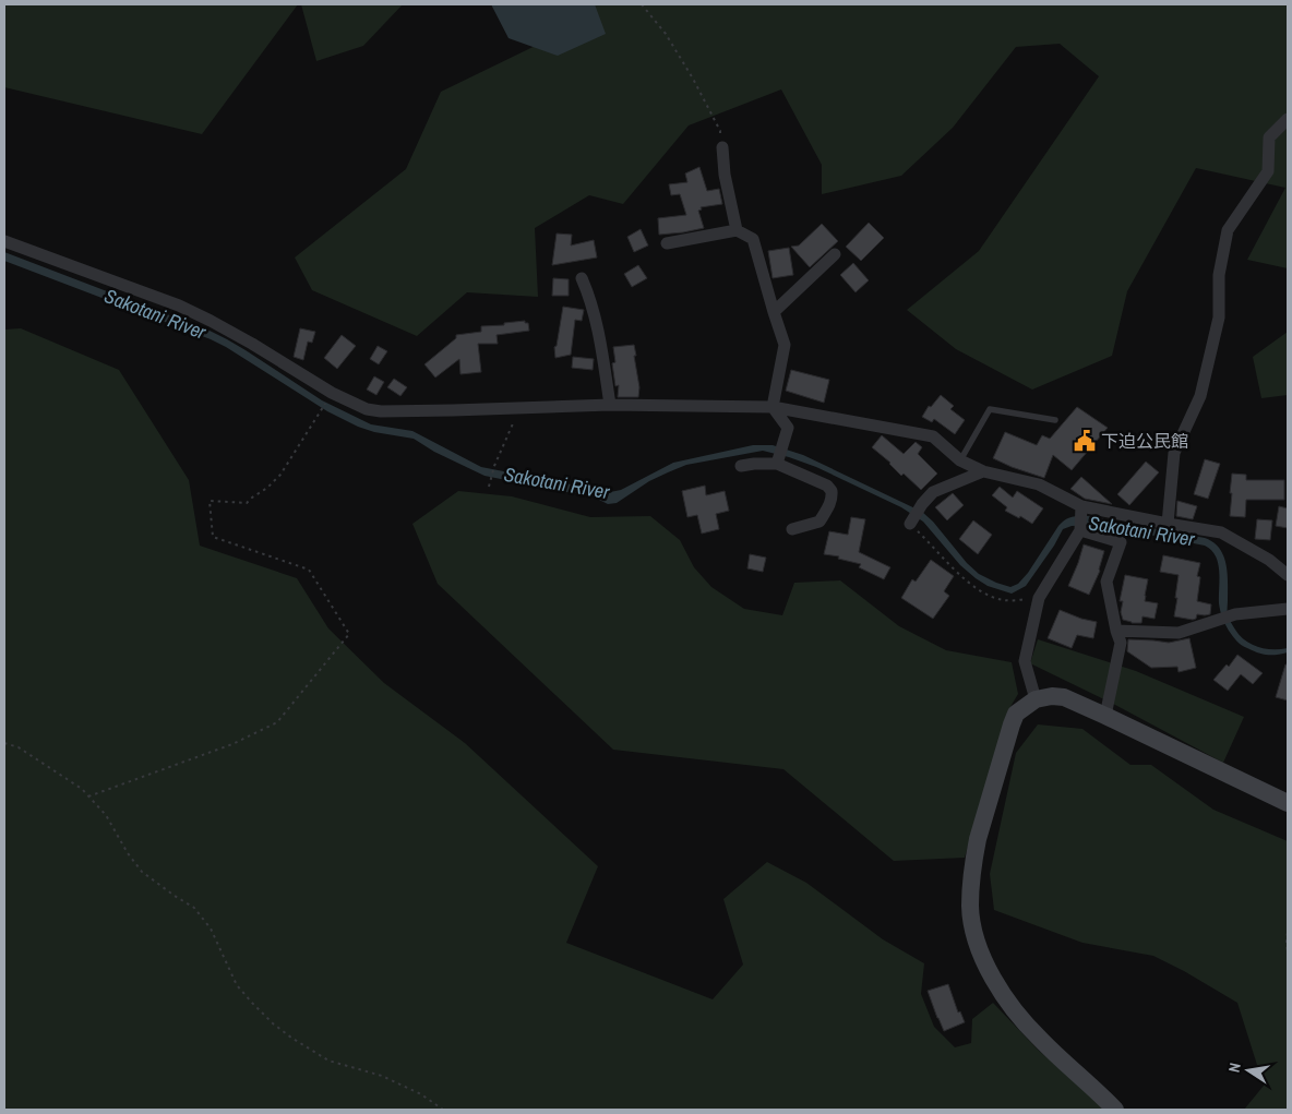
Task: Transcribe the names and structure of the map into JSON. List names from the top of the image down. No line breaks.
{"water":["Sakotani River"],"places":{"public building":["下迫公民館"]},"north":"left"}
